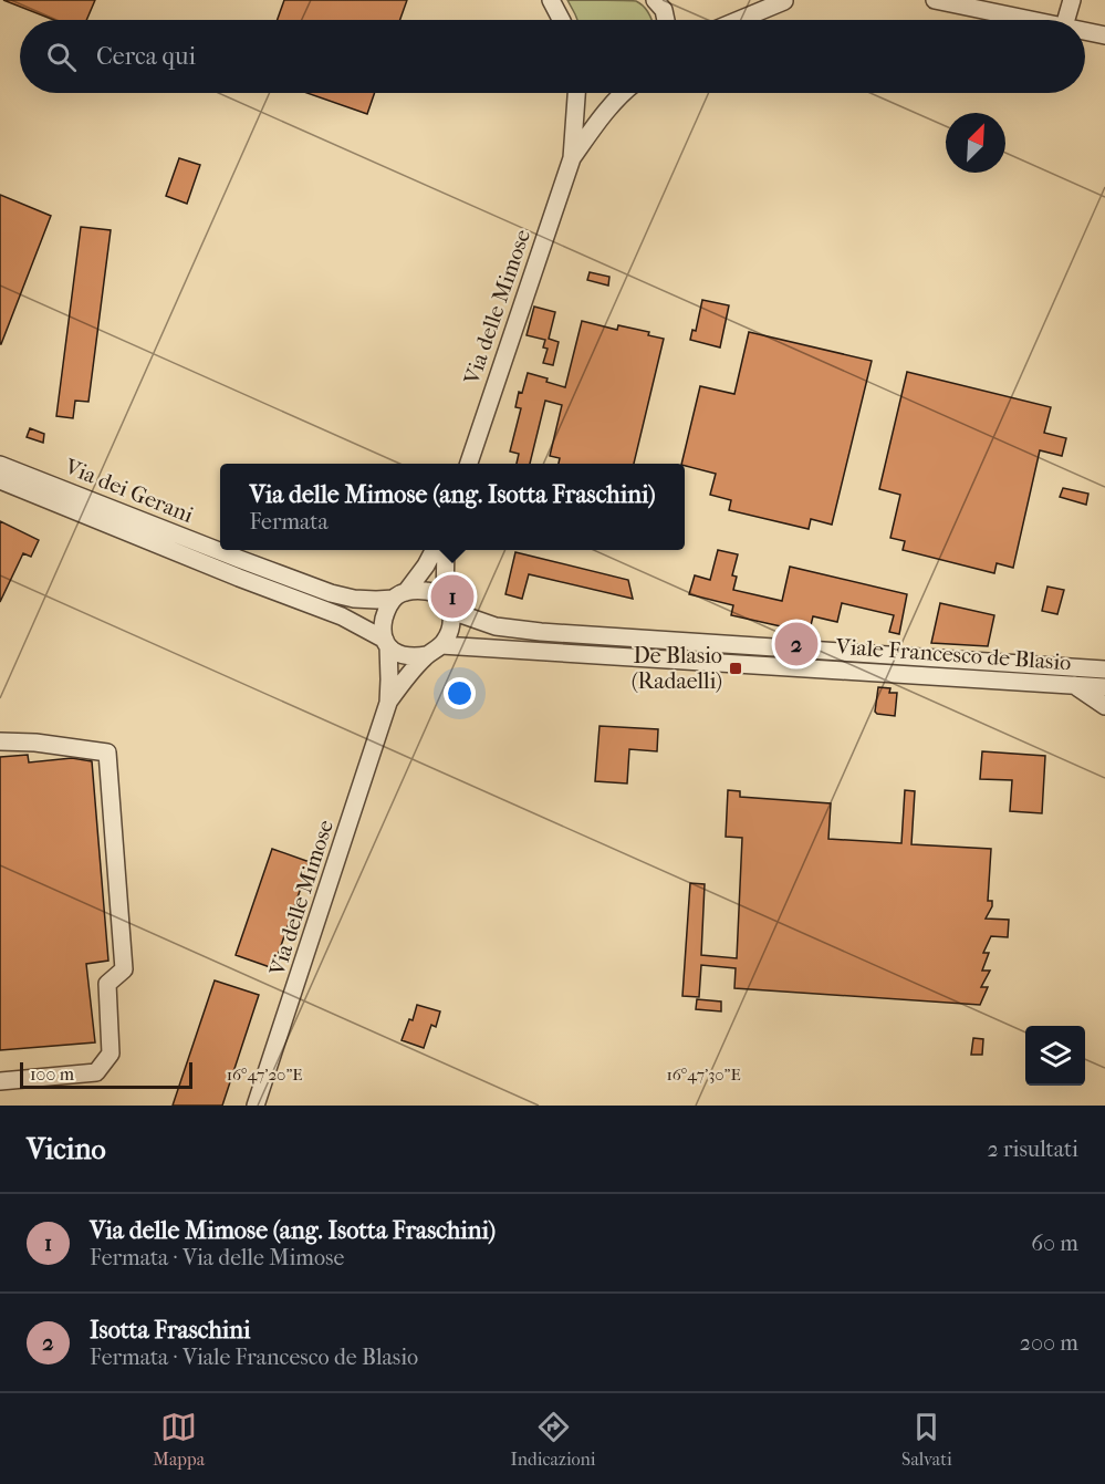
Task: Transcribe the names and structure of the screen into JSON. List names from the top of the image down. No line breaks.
{"streets":{"street":["Via delle Mimose","Via dei Gerani","Viale Francesco de Blasio"]},"crossings":[["Via dei Gerani","Viale Francesco de Blasio"]],"places":{"transit":["De Blasio (Radaelli)"]},"scale_bar":"100 m","north":"top right","page":{"search":"Cerca qui","popup":["Via delle Mimose (ang. Isotta Fraschini)","Fermata"],"pins":["1","2"],"scale":"100 m","heading":["Vicino","2 risultati"],"list":[{"mark":"1","name":"Via delle Mimose (ang. Isotta Fraschini)","note":"Fermata · Via delle Mimose","value":"60 m"},{"mark":"2","name":"Isotta Fraschini","note":"Fermata · Viale Francesco de Blasio","value":"200 m"}],"nav":["Mappa","Indicazioni","Salvati"]},"coordinates":["16°47'20\"E","16°47'30\"E"]}
